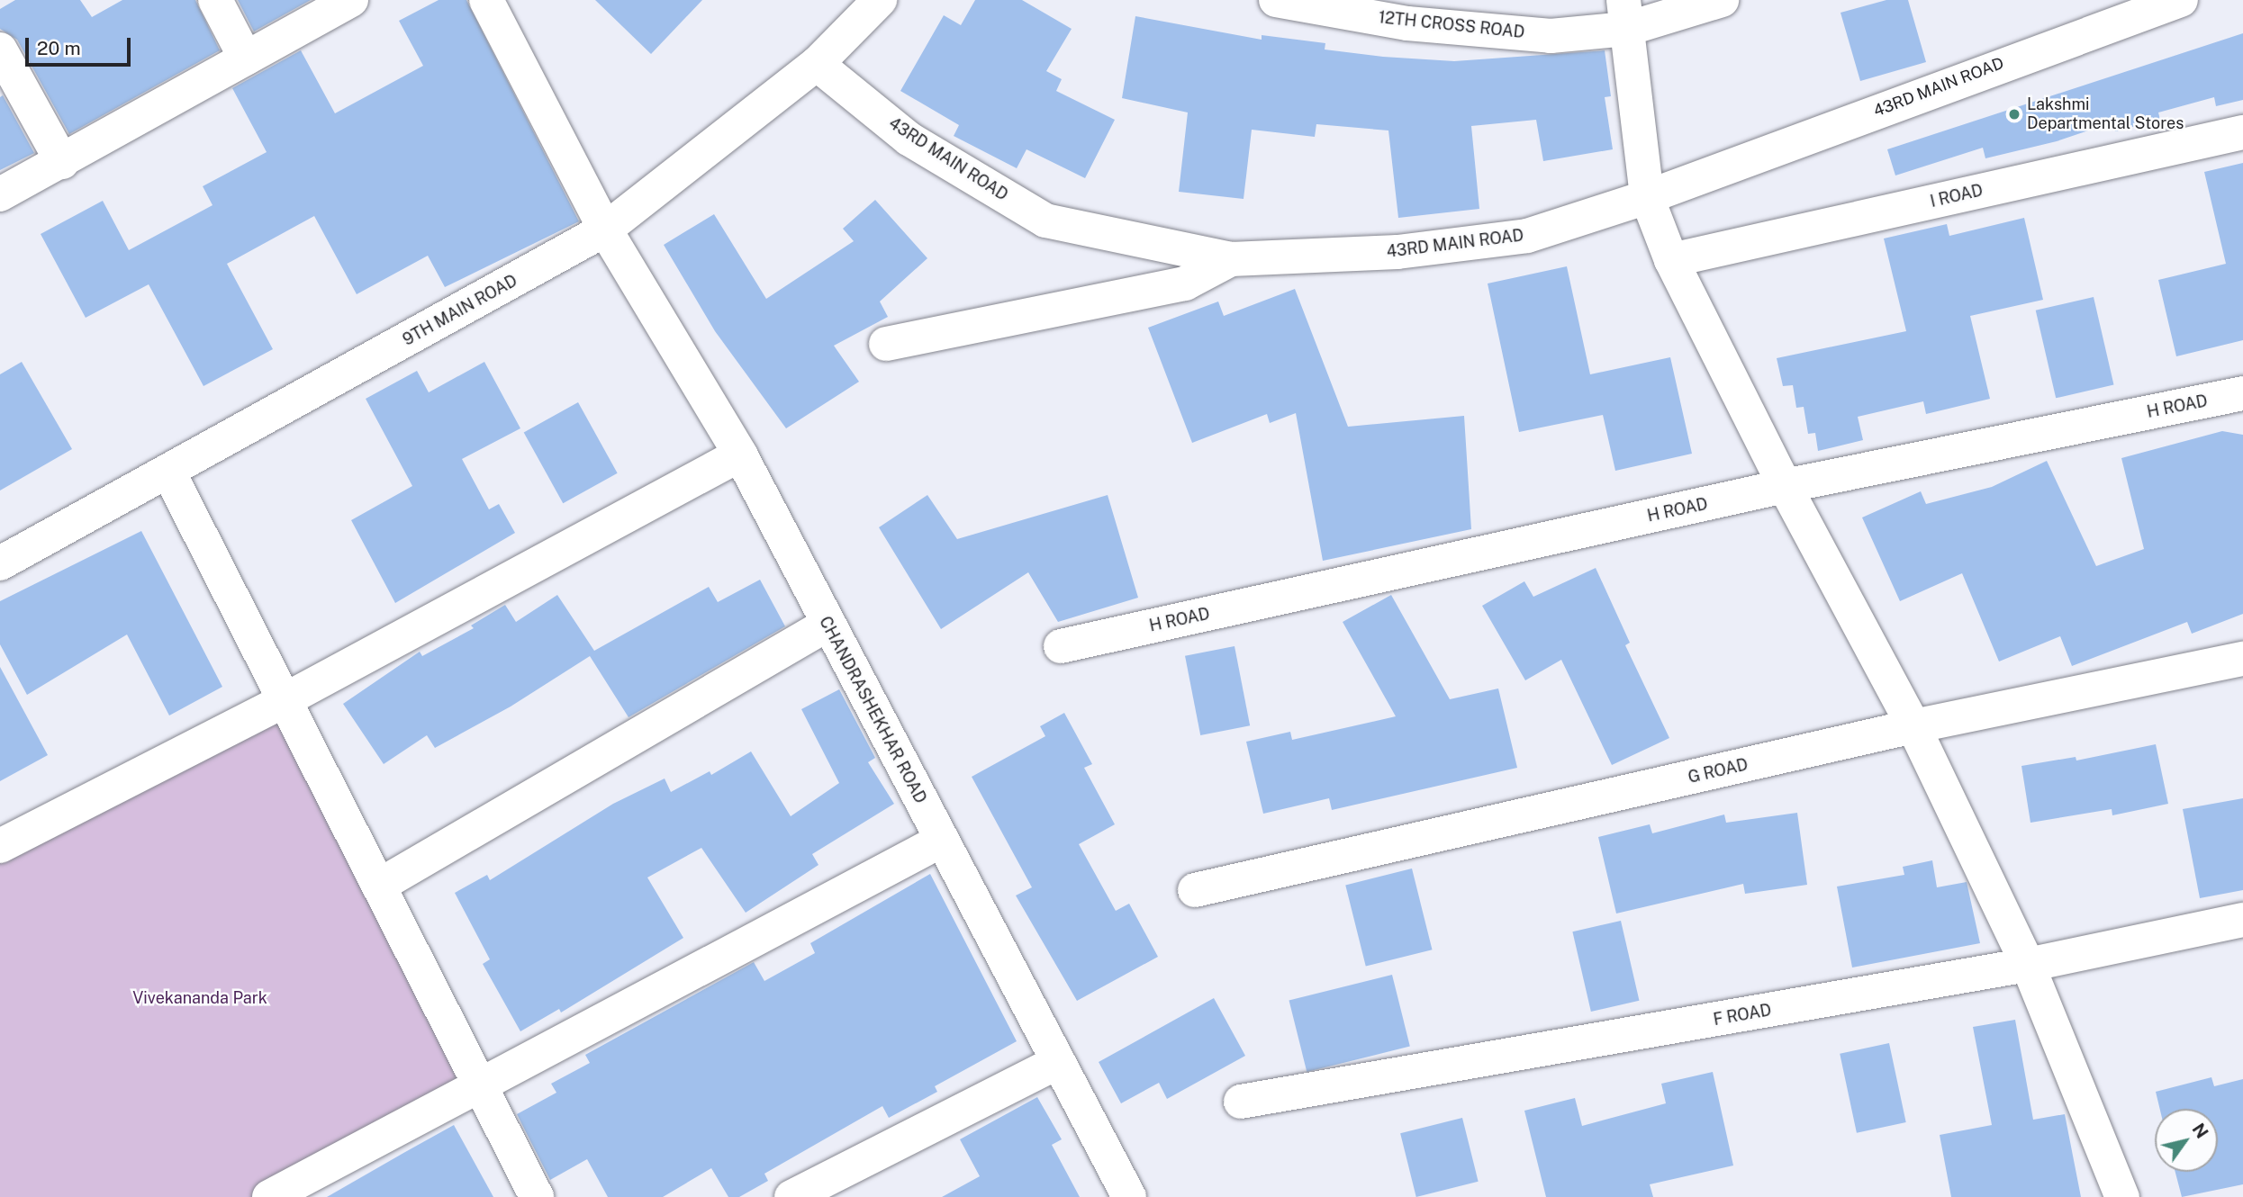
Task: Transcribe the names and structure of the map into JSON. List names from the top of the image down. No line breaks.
{"streets":{"street":["12TH CROSS ROAD","43RD MAIN ROAD","I ROAD","9TH MAIN ROAD","H ROAD","CHANDRASHEKHAR ROAD","G ROAD","F ROAD"]},"crossings":[["43RD MAIN ROAD","9TH MAIN ROAD"],["9TH MAIN ROAD","CHANDRASHEKHAR ROAD"]],"parks":["Vivekananda Park"],"places":["Lakshmi Departmental Stores"],"scale_bar":"20 m","north":"top right"}
